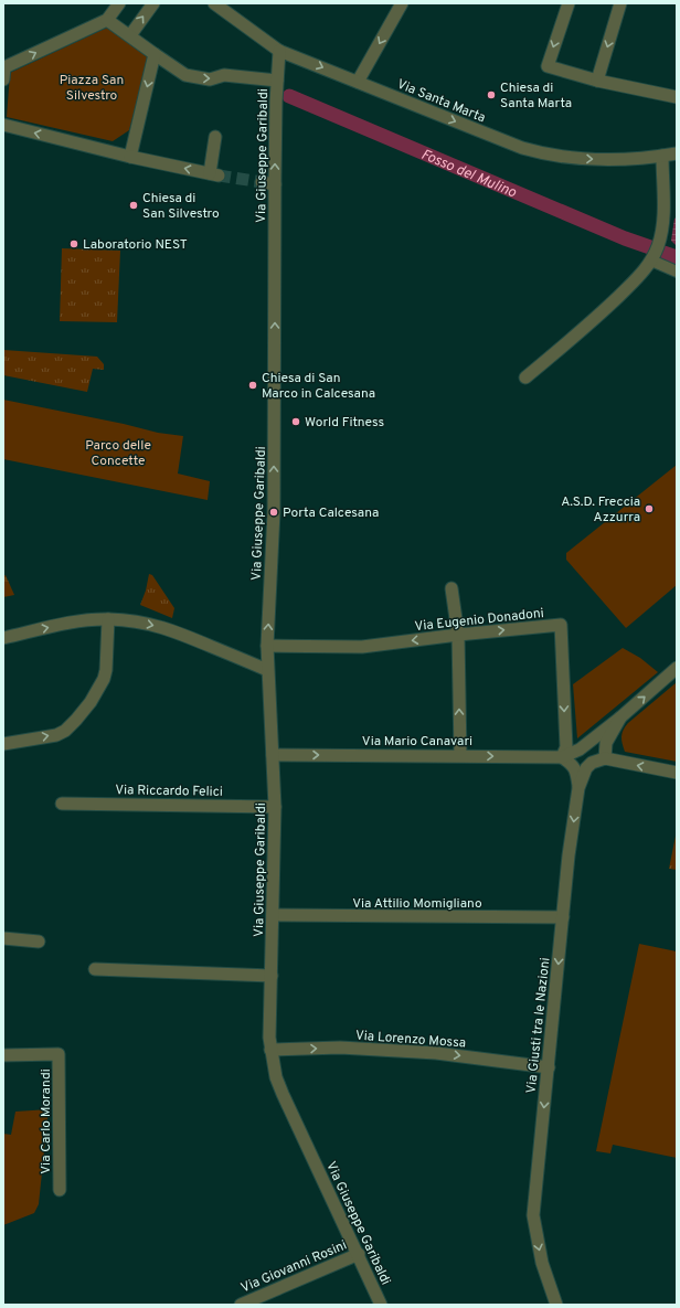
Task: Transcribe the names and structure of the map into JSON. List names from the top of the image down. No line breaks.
{"streets":{"street":["Via Santa Marta","Via Giuseppe Garibaldi","Via Eugenio Donadoni","Via Mario Canavari","Via Riccardo Felici","Via Attilio Momigliano","Via Giusti tra le Nazioni","Via Lorenzo Mossa","Via Carlo Morandi","Via Giovanni Rosini"]},"crossings":[["Via Santa Marta","Via Giuseppe Garibaldi"],["Via Giuseppe Garibaldi","Via Eugenio Donadoni"],["Via Giuseppe Garibaldi","Via Mario Canavari"],["Via Giuseppe Garibaldi","Via Riccardo Felici"],["Via Giuseppe Garibaldi","Via Attilio Momigliano"],["Via Giuseppe Garibaldi","Via Lorenzo Mossa"],["Via Giuseppe Garibaldi","Via Giovanni Rosini"],["Via Eugenio Donadoni","Via Mario Canavari"],["Via Attilio Momigliano","Via Giusti tra le Nazioni"],["Via Giusti tra le Nazioni","Via Lorenzo Mossa"]],"one_way":["Via Santa Marta","Via Giuseppe Garibaldi","Via Mario Canavari","Via Giusti tra le Nazioni","Via Lorenzo Mossa"],"water":["Fosso del Mulino"],"parks":["Piazza San Silvestro","Parco delle Concette"],"places":["Chiesa di Santa Marta","Chiesa di San Silvestro","Laboratorio NEST","Chiesa di San Marco in Calcesana","World Fitness","A.S.D. Freccia Azzurra","Porta Calcesana"]}
